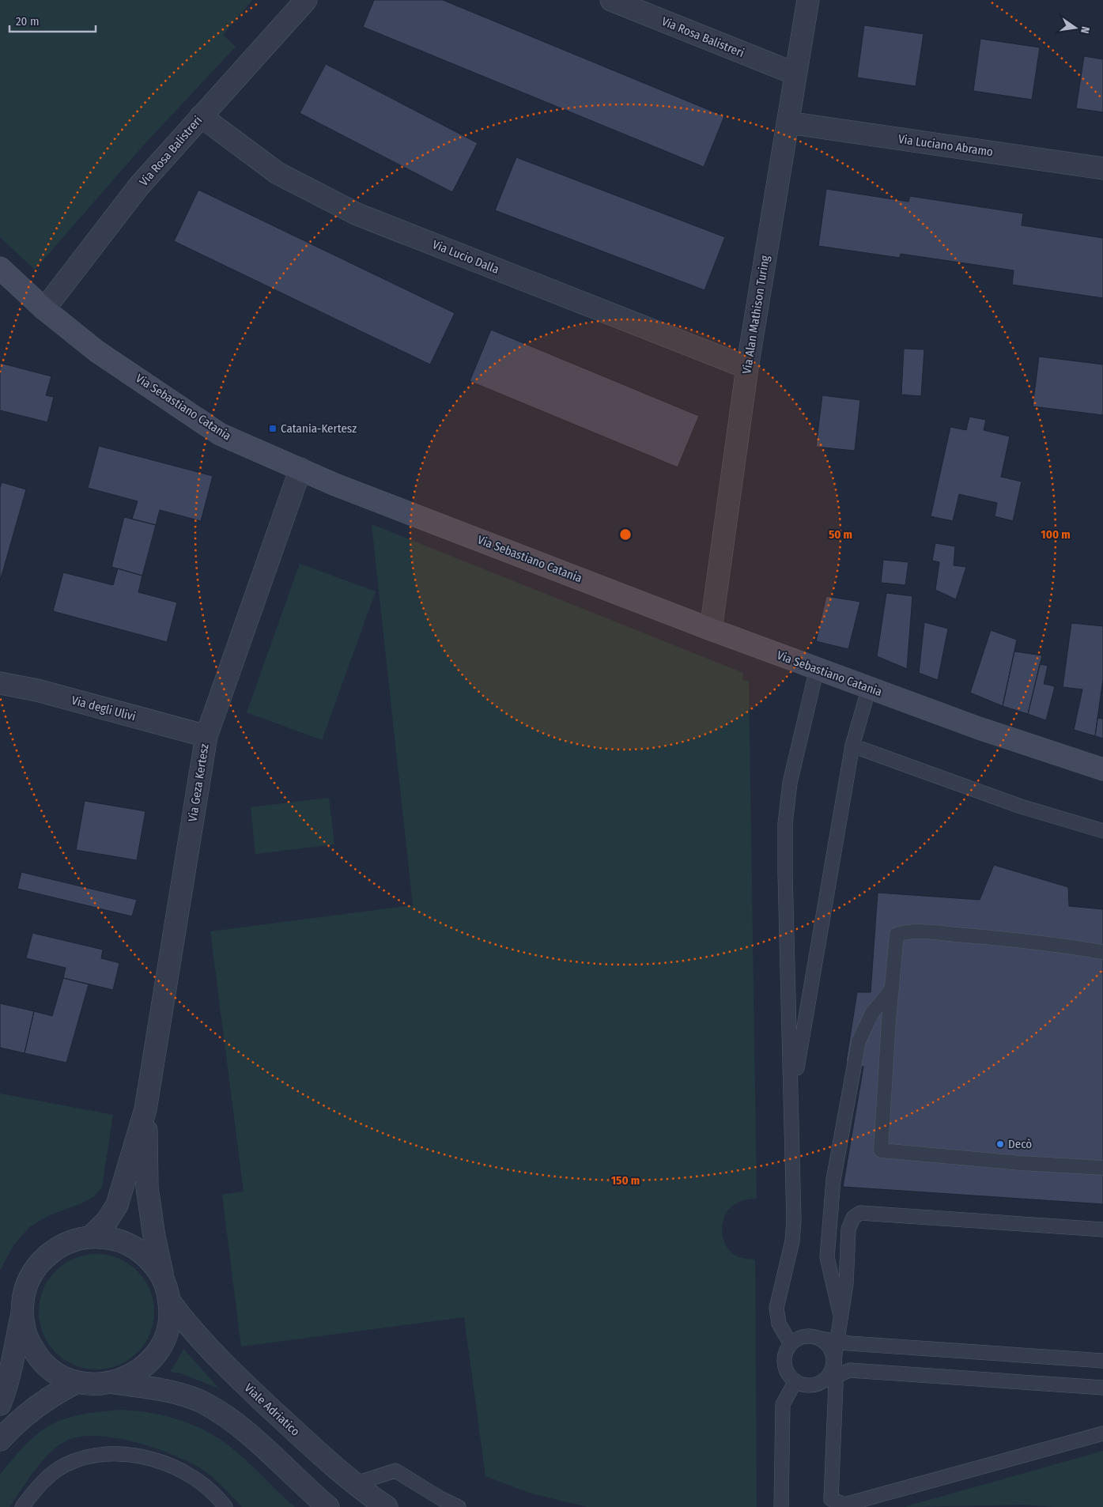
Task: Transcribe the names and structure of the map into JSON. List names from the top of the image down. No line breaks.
{"streets":{"main road":["Via Sebastiano Catania"],"street":["Via Rosa Balistreri","Via Luciano Abramo","Via Lucio Dalla","Via Alan Mathison Turing","Via degli Ulivi","Via Geza Kertesz","Viale Adriatico"]},"crossings":[["Via Rosa Balistreri","Via Lucio Dalla"],["Via Rosa Balistreri","Via Alan Mathison Turing"],["Via Rosa Balistreri","Via Sebastiano Catania"],["Via Luciano Abramo","Via Alan Mathison Turing"],["Via Lucio Dalla","Via Alan Mathison Turing"],["Via Alan Mathison Turing","Via Sebastiano Catania"],["Via Sebastiano Catania","Via Geza Kertesz"],["Via degli Ulivi","Via Geza Kertesz"]],"places":{"transit":["Catania-Kertesz"],"other":["Decò"]},"scale_bar":"20 m","north":"right","rings":["50 m","100 m","150 m"]}
